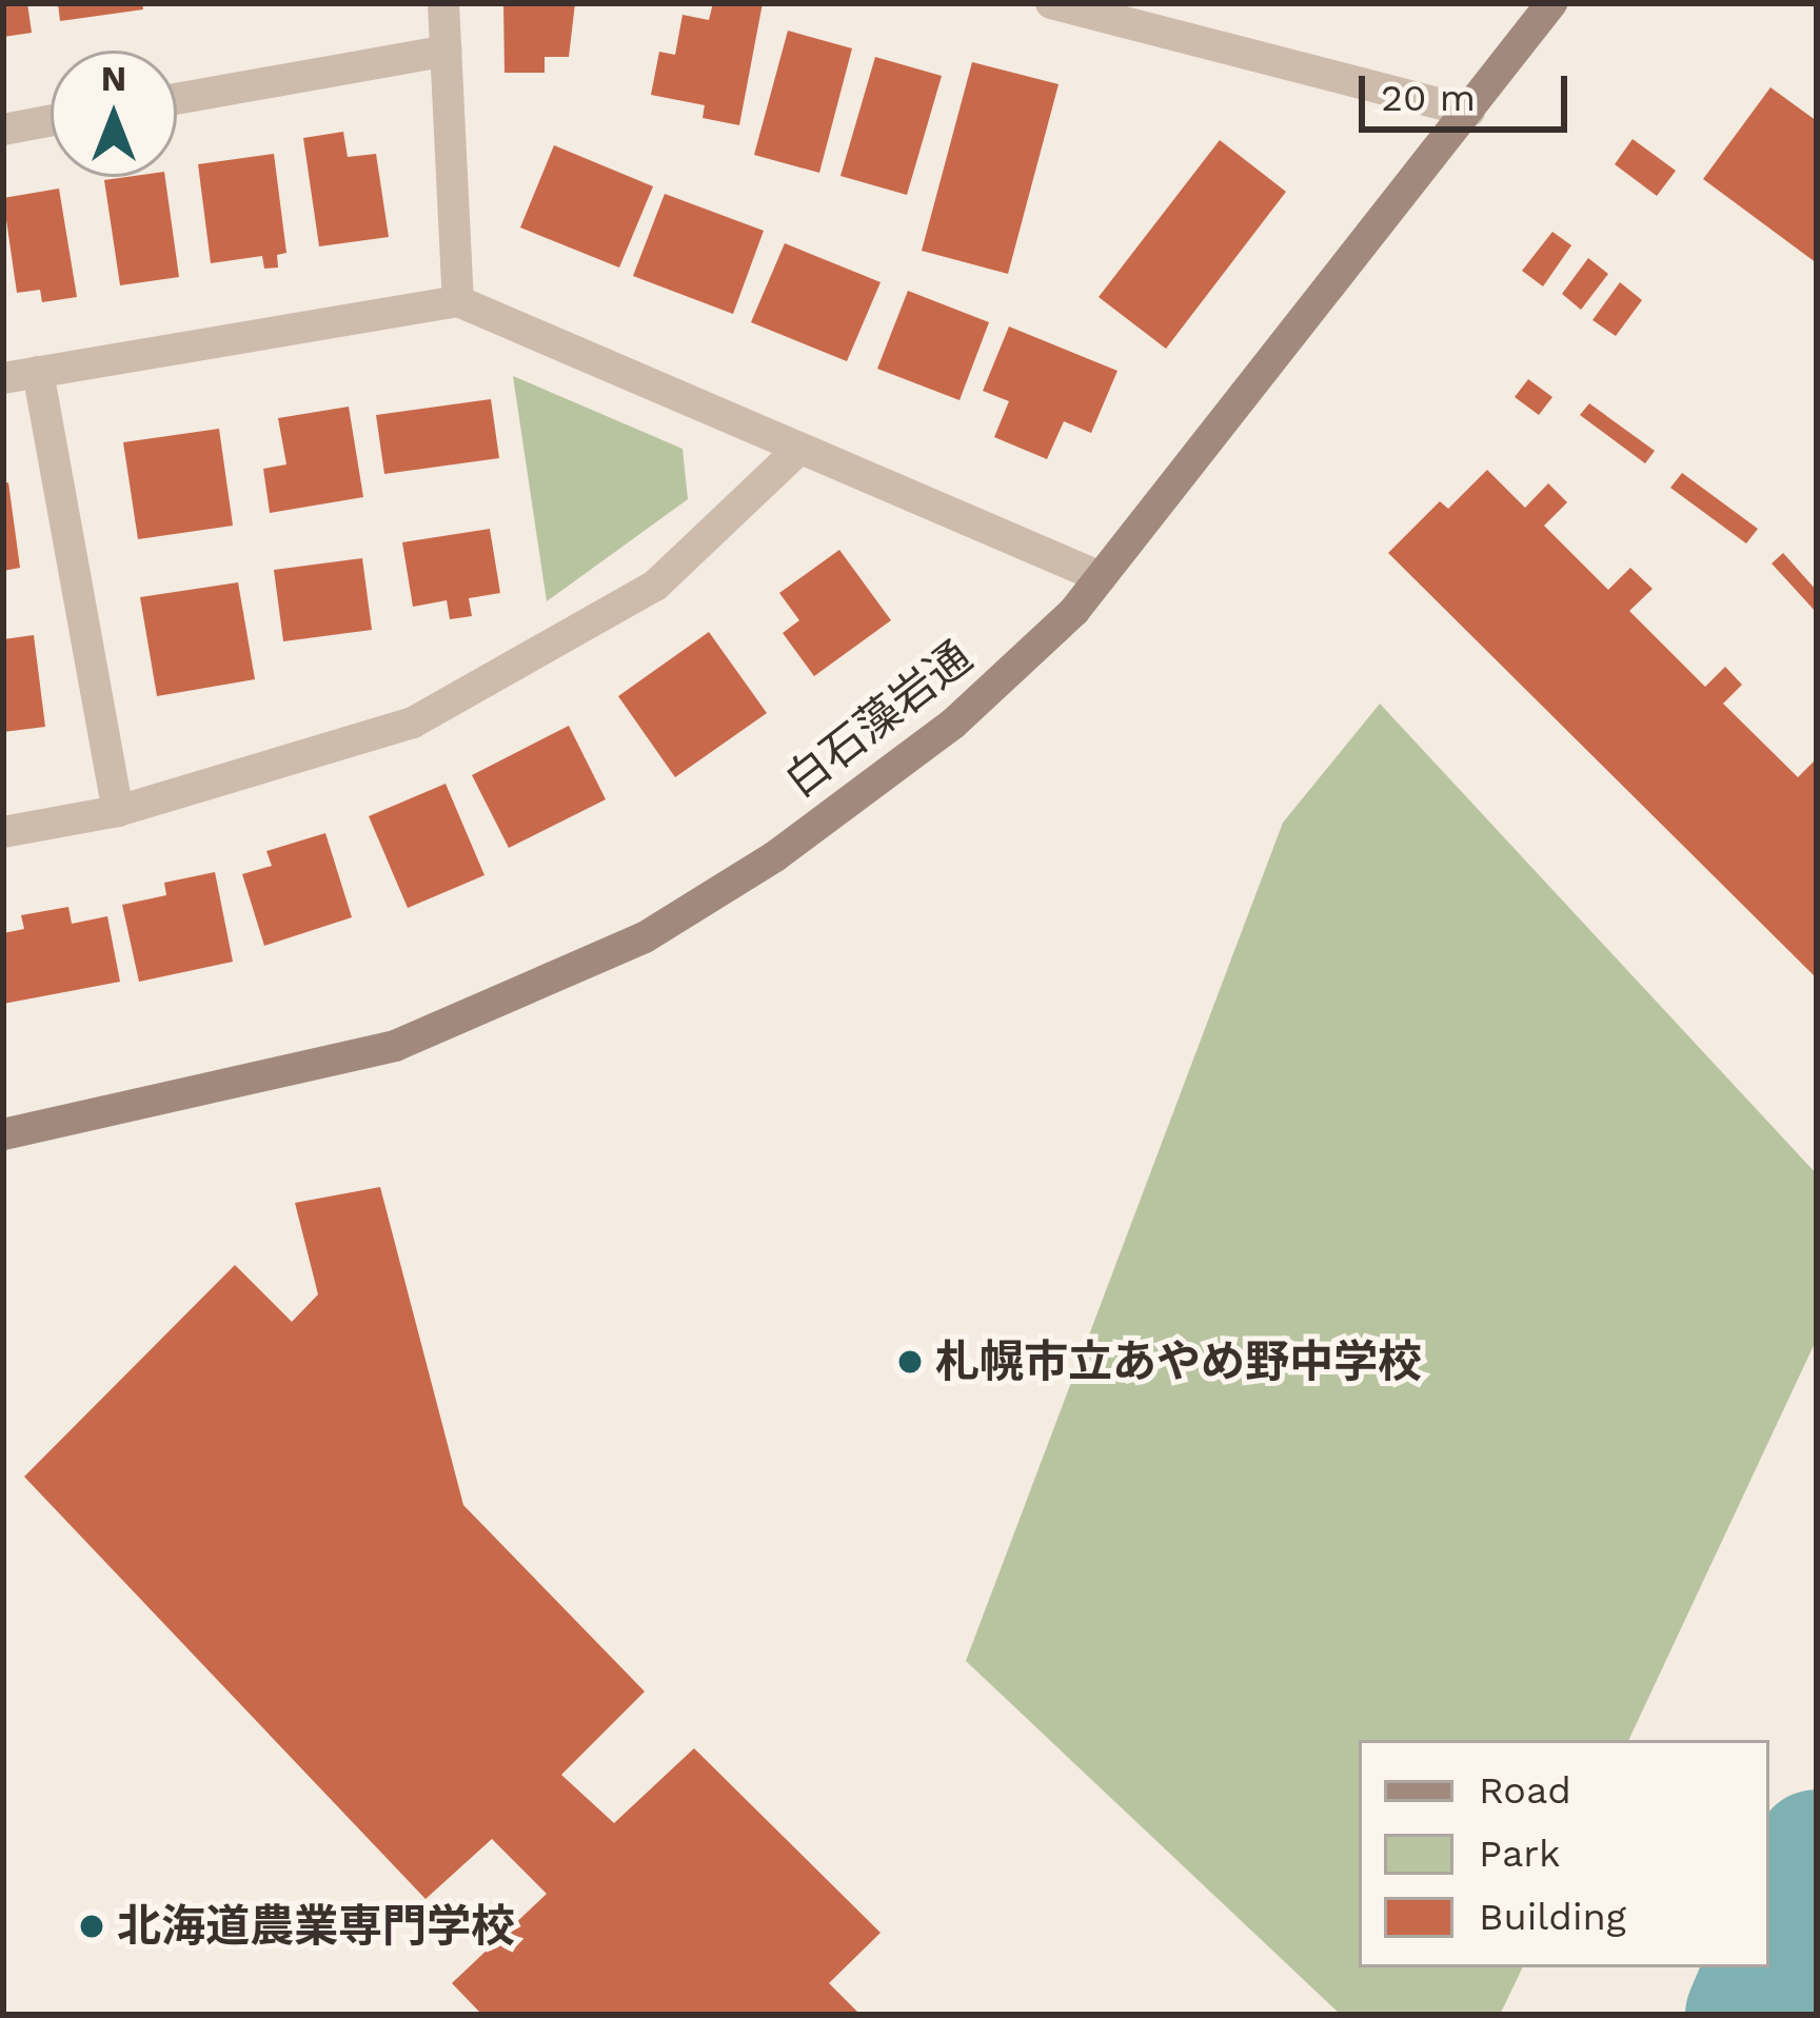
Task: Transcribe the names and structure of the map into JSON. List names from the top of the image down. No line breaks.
{"streets":{"main road":["白石藻岩通"]},"places":["札幌市立あやめ野中学校","北海道農業専門学校"],"legend":["Road","Park","Building"],"scale_bar":"20 m","north":"top"}
